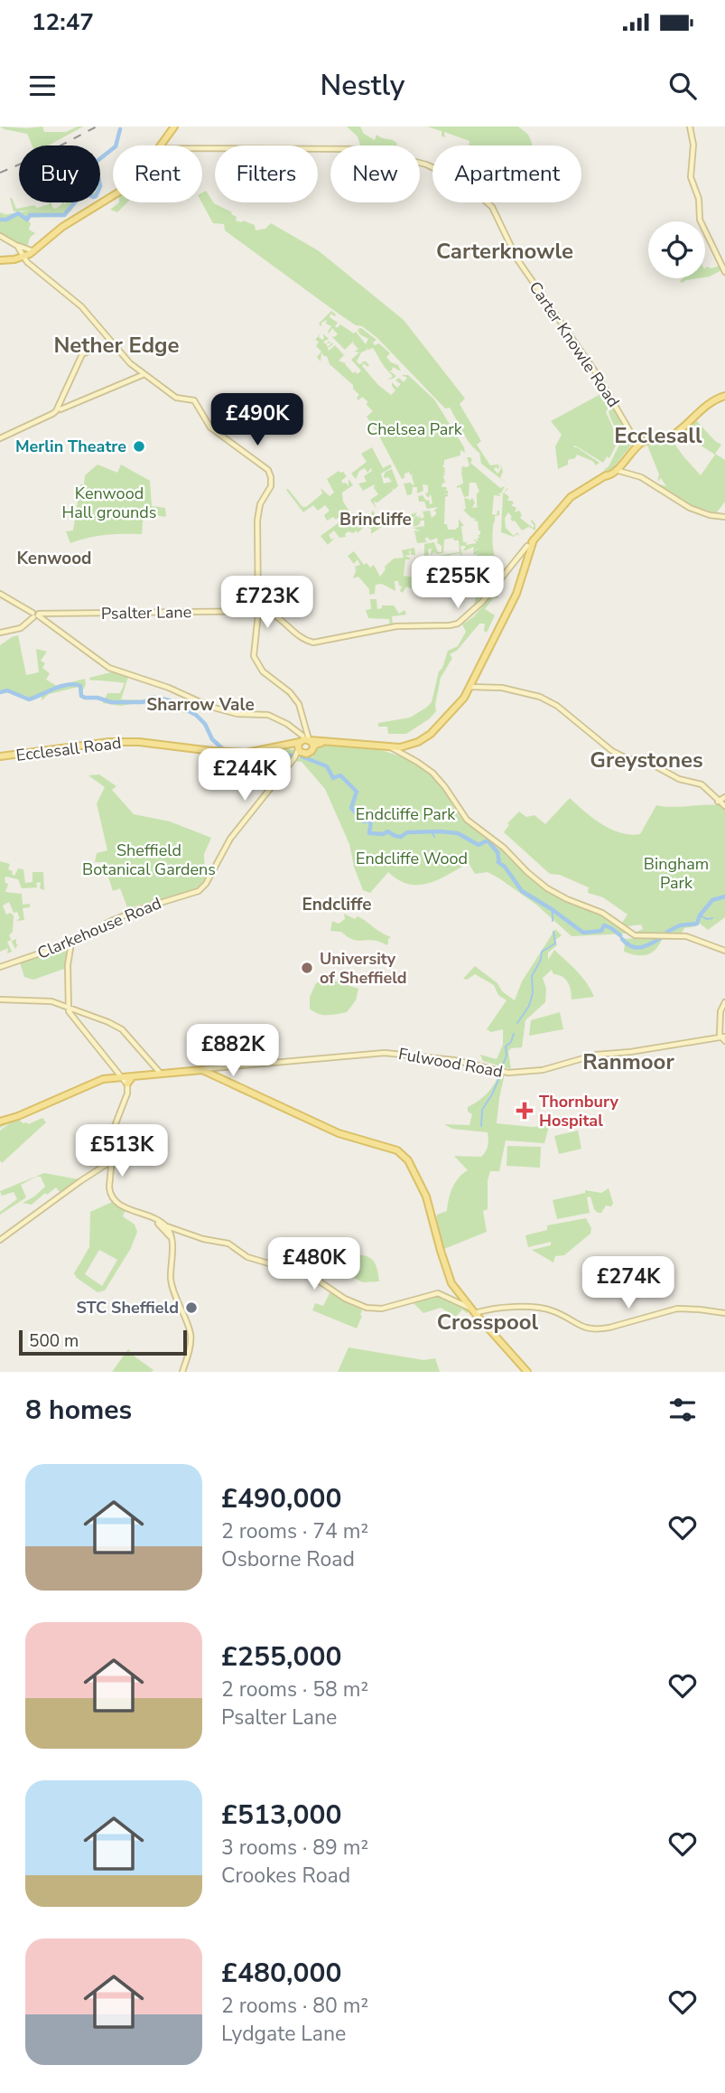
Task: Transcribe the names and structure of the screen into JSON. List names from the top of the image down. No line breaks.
{"streets":{"main road":["Ecclesall Road","Fulwood Road"],"street":["Carter Knowle Road","Psalter Lane","Clarkehouse Road"]},"crossings":[["Psalter Lane","Ecclesall Road"],["Ecclesall Road","Clarkehouse Road"]],"districts":["Carterknowle","Nether Edge","Ecclesall","Brincliffe","Kenwood","Sharrow Vale","Greystones","Endcliffe","Ranmoor","Crosspool"],"parks":["Chelsea Park","Kenwood Hall grounds","Endcliffe Park","Sheffield Botanical Gardens","Endcliffe Wood","Bingham Park"],"places":{"other":["Merlin Theatre","University of Sheffield","STC Sheffield"],"health":["Thornbury Hospital"]},"scale_bar":"500 m","page":{"status":"12:47","header":"Nestly","chip":["Buy","Rent","Filters","New","Apartment"],"price":["£490K","£255K","£723K","£244K","£882K","£513K","£480K","£274K"],"scale":"500 m","heading":"8 homes","list":[{"name":"£490,000","note":"2 rooms · 74 m² · Osborne Road"},{"name":"£255,000","note":"2 rooms · 58 m² · Psalter Lane"},{"name":"£513,000","note":"3 rooms · 89 m² · Crookes Road"},{"name":"£480,000","note":"2 rooms · 80 m² · Lydgate Lane"}]}}
